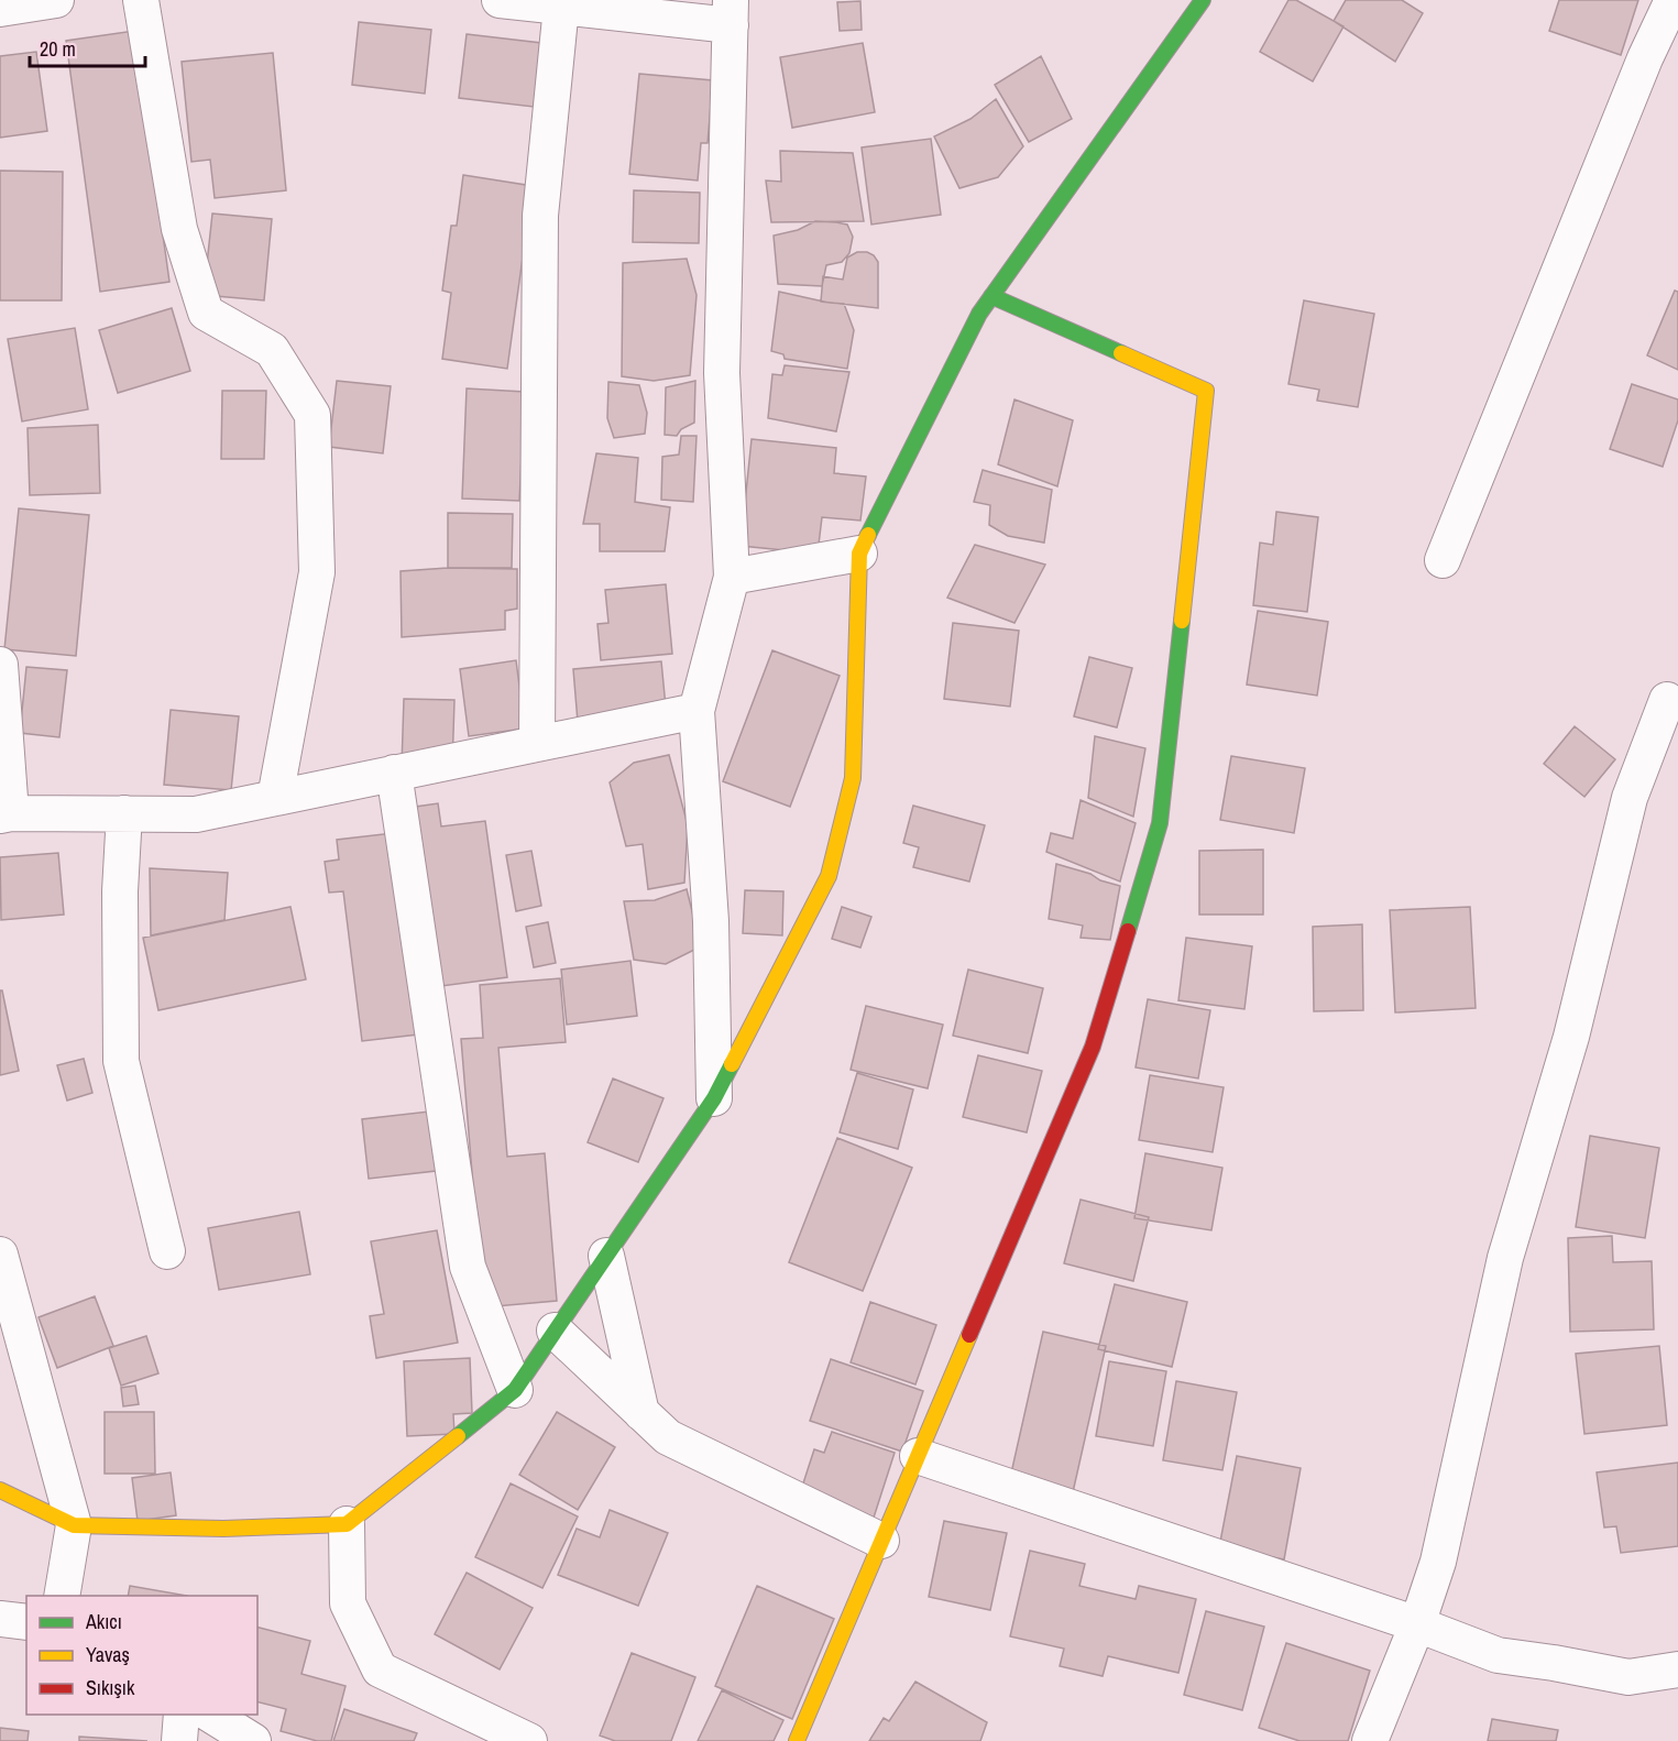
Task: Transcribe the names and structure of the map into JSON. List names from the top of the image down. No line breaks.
{"legend":["Akıcı","Yavaş","Sıkışık"],"scale_bar":"20 m"}
